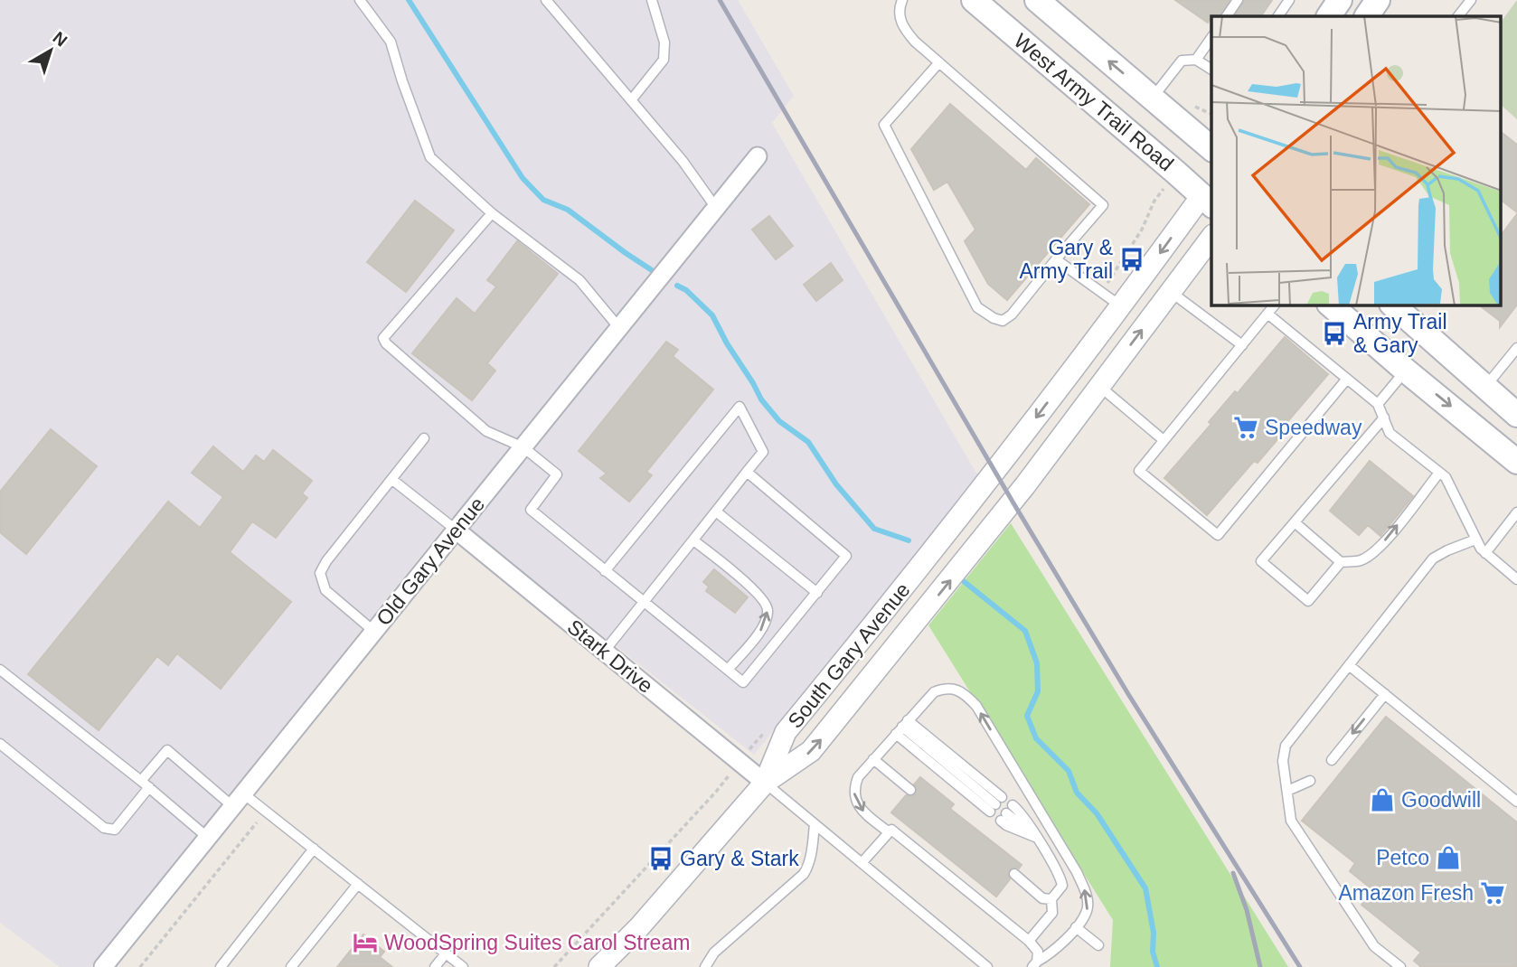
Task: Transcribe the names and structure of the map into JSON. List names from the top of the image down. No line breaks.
{"streets":{"main road":["West Army Trail Road"],"street":["Old Gary Avenue","South Gary Avenue","Stark Drive"]},"crossings":[["West Army Trail Road","South Gary Avenue"],["Old Gary Avenue","Stark Drive"],["South Gary Avenue","Stark Drive"]],"places":{"bus stop":["Gary & Army Trail","Army Trail & Gary","Gary & Stark"],"supermarket":["Speedway","Amazon Fresh"],"shop":["Goodwill","Petco"],"hotel":["WoodSpring Suites Carol Stream"]},"north":"top right"}
